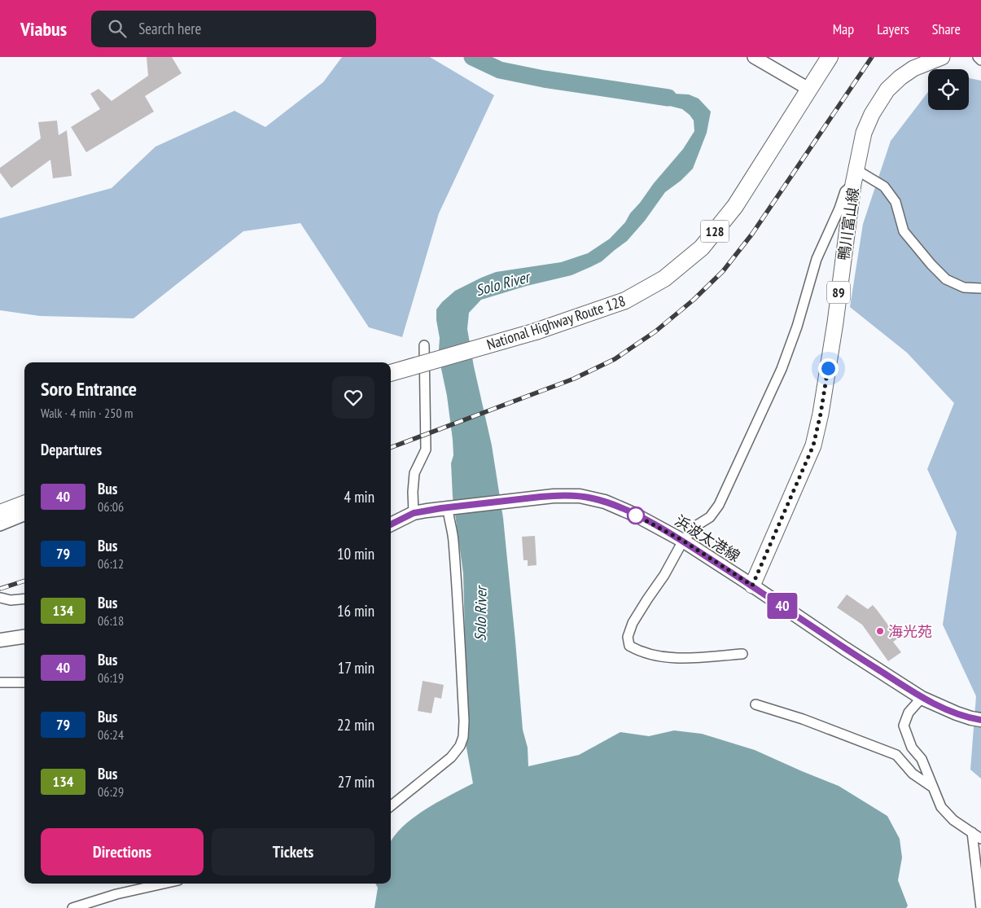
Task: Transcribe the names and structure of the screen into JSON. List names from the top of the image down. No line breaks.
{"streets":{"highway":["128","National Highway Route 128"],"main road":["鴨川富山線","89","浜波太港線"]},"crossings":[["鴨川富山線","浜波太港線"]],"water":["Solo River"],"places":["海光苑"],"lines":["bus line 40"],"page":{"header":"Viabus","search":"Search here","nav":["Map","Layers","Share"],"on_map":"40","heading":[["Soro Entrance","Walk · 4 min · 250 m"],"Departures"],"list":[{"mark":"40","name":"Bus","note":"06:06","value":"4 min"},{"mark":"79","name":"Bus","note":"06:12","value":"10 min"},{"mark":"134","name":"Bus","note":"06:18","value":"16 min"},{"mark":"40","name":"Bus","note":"06:19","value":"17 min"},{"mark":"79","name":"Bus","note":"06:24","value":"22 min"},{"mark":"134","name":"Bus","note":"06:29","value":"27 min"}],"buttons":["Directions","Tickets"]}}
